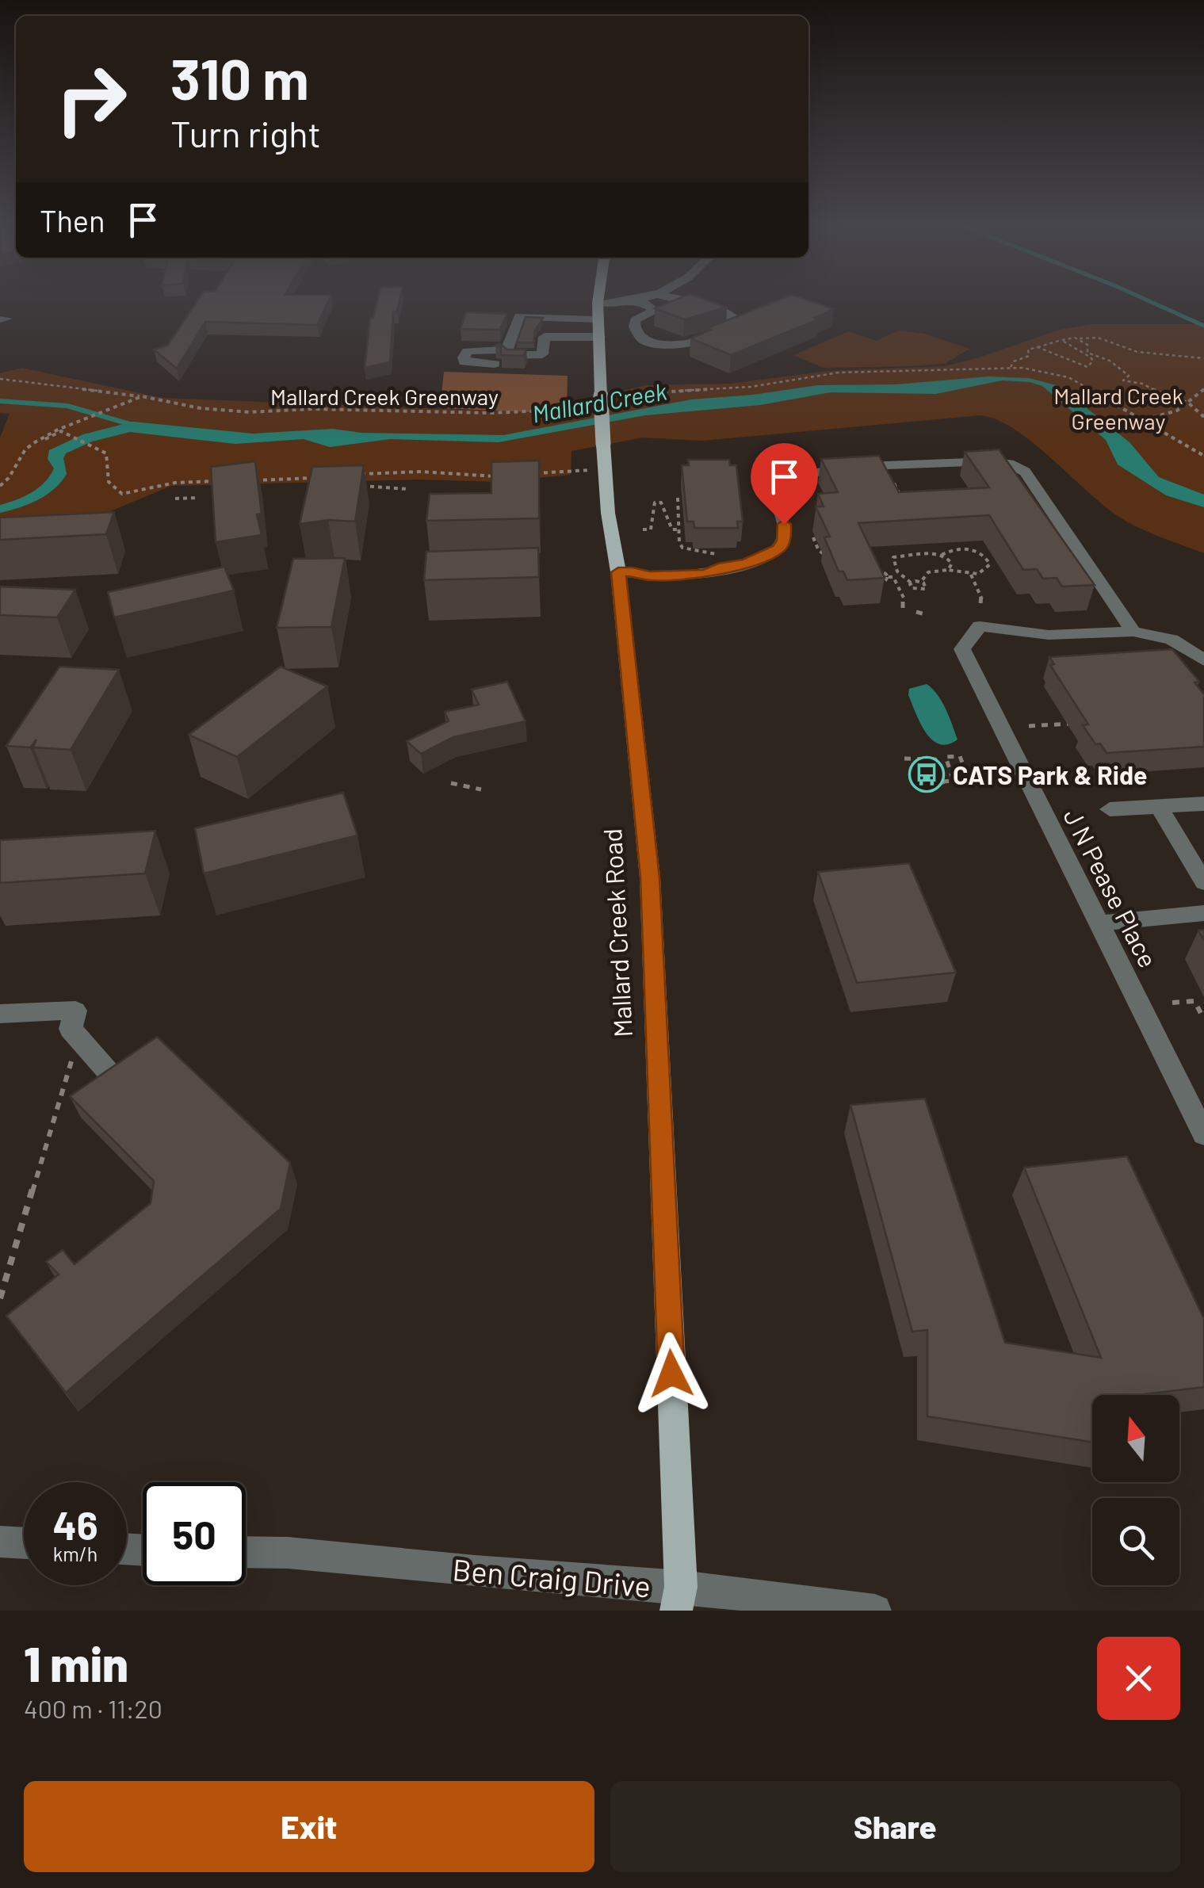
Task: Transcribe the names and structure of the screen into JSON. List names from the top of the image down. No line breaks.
{"streets":{"main road":["Mallard Creek Road"],"street":["J N Pease Place","Ben Craig Drive"],"path":["Mallard Creek Greenway"]},"crossings":[["Mallard Creek Road","Ben Craig Drive"]],"water":["Mallard Creek"],"parks":["Mallard Creek Greenway"],"places":{"bus stop":["CATS Park & Ride"]},"north":"top","page":{"turn":["310 m","Turn right"],"then":"Then","speed":"46 km/h","limit":"50","heading":["1 min","400 m · 11:20"],"buttons":["Exit","Share"]}}
